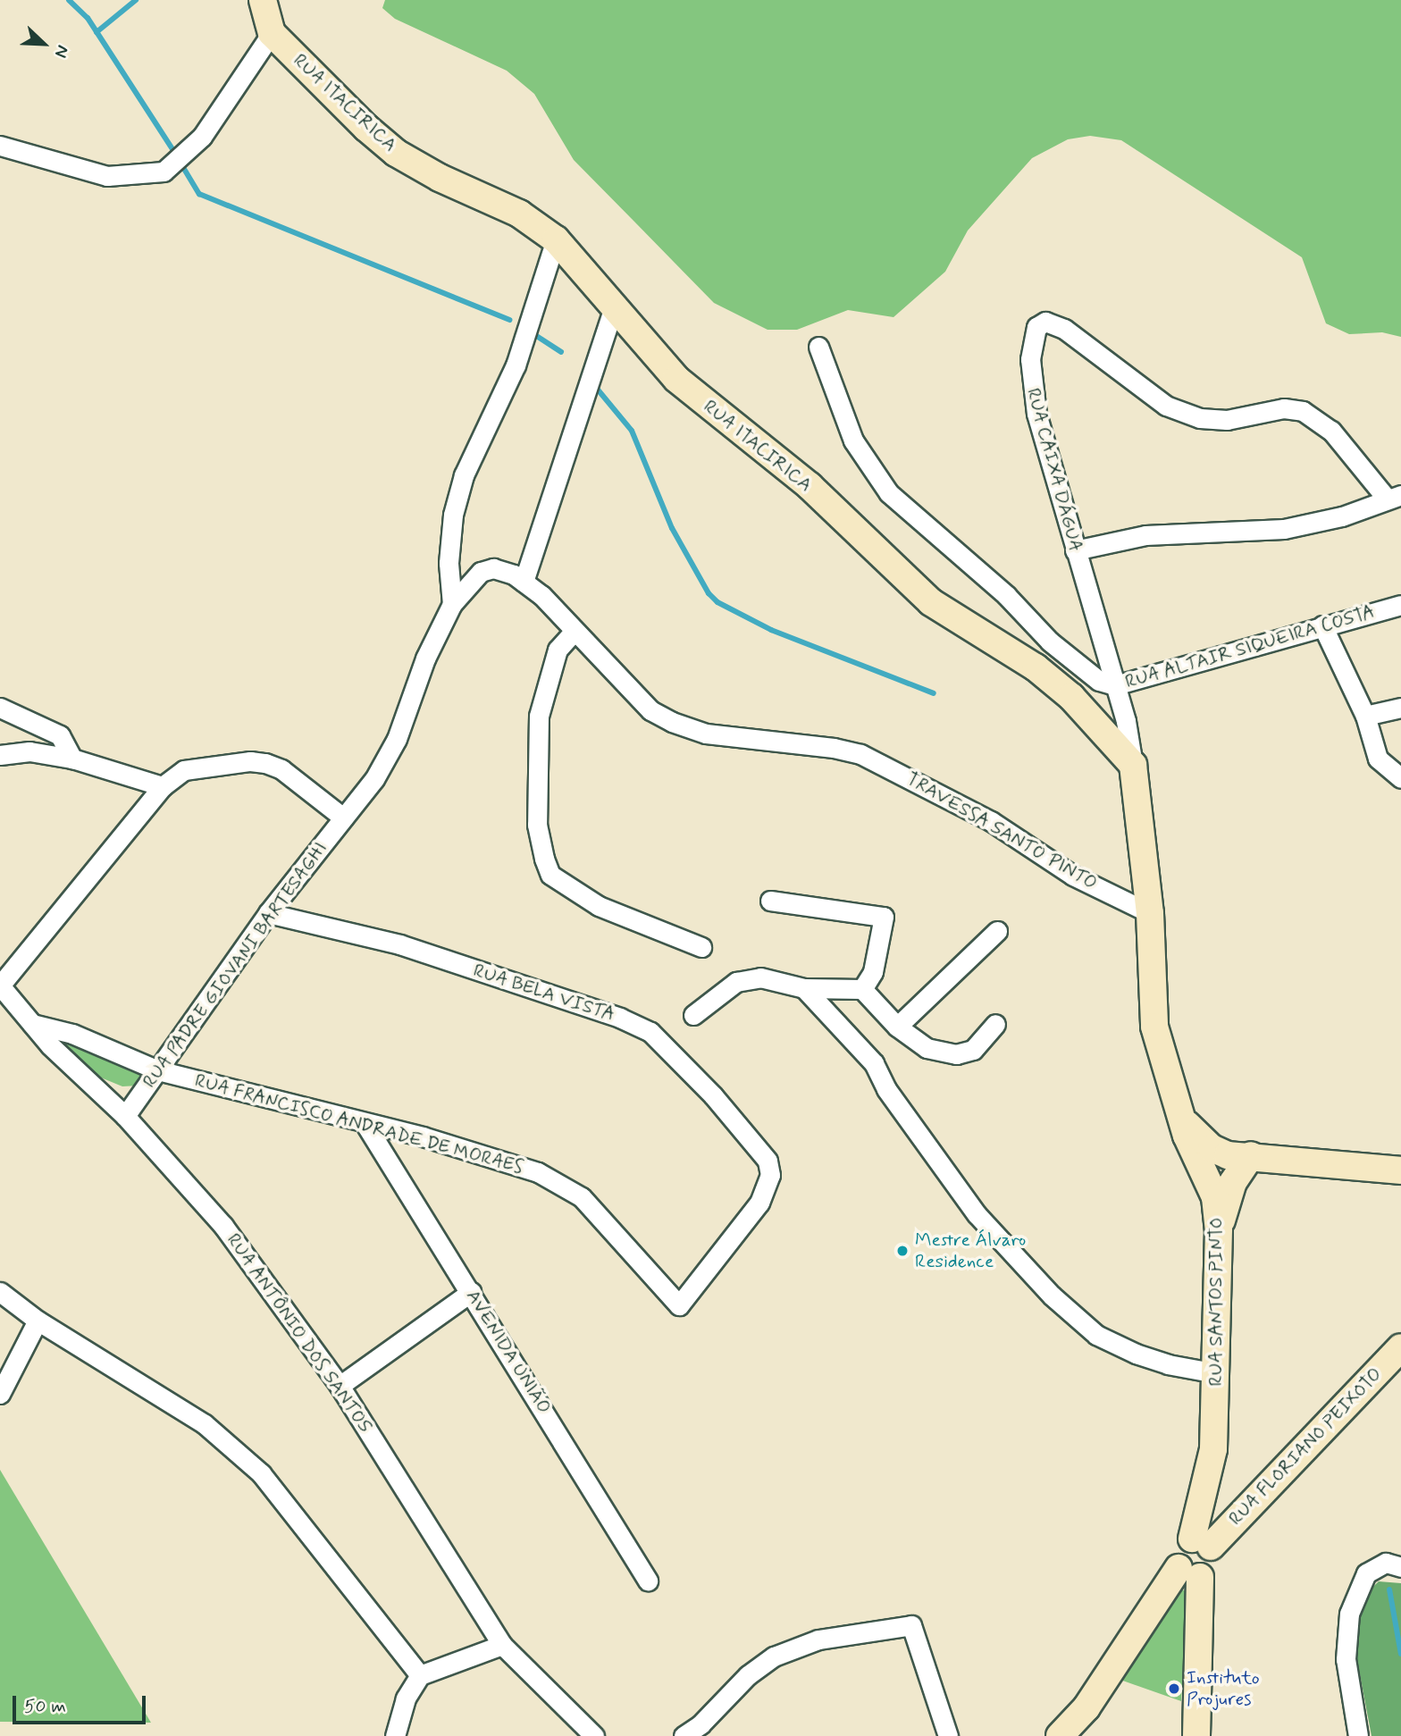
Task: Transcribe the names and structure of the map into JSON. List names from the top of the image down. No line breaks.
{"streets":{"street":["RUA ITACIRICA","RUA CAIXA DÁGUA","RUA ALTAIR SIQUEIRA COSTA","TRAVESSA SANTO PINTO","RUA PADRE GIOVANI BARTESAGHI","RUA BELA VISTA","RUA FRANCISCO ANDRADE DE MORAES","RUA SANTOS PINTO","RUA ANTÔNIO DOS SANTOS","AVENIDA UNIÃO","RUA FLORIANO PEIXOTO"]},"crossings":[["RUA ITACIRICA","RUA CAIXA DÁGUA"],["RUA CAIXA DÁGUA","RUA ALTAIR SIQUEIRA COSTA"],["TRAVESSA SANTO PINTO","RUA PADRE GIOVANI BARTESAGHI"],["RUA PADRE GIOVANI BARTESAGHI","RUA BELA VISTA"],["RUA PADRE GIOVANI BARTESAGHI","RUA FRANCISCO ANDRADE DE MORAES"],["RUA PADRE GIOVANI BARTESAGHI","RUA ANTÔNIO DOS SANTOS"],["RUA BELA VISTA","RUA FRANCISCO ANDRADE DE MORAES"],["RUA FRANCISCO ANDRADE DE MORAES","RUA ANTÔNIO DOS SANTOS"],["RUA FRANCISCO ANDRADE DE MORAES","AVENIDA UNIÃO"],["RUA SANTOS PINTO","RUA FLORIANO PEIXOTO"]],"places":["Mestre Álvaro Residence","Instituto Projures"],"scale_bar":"50 m","north":"bottom right"}
